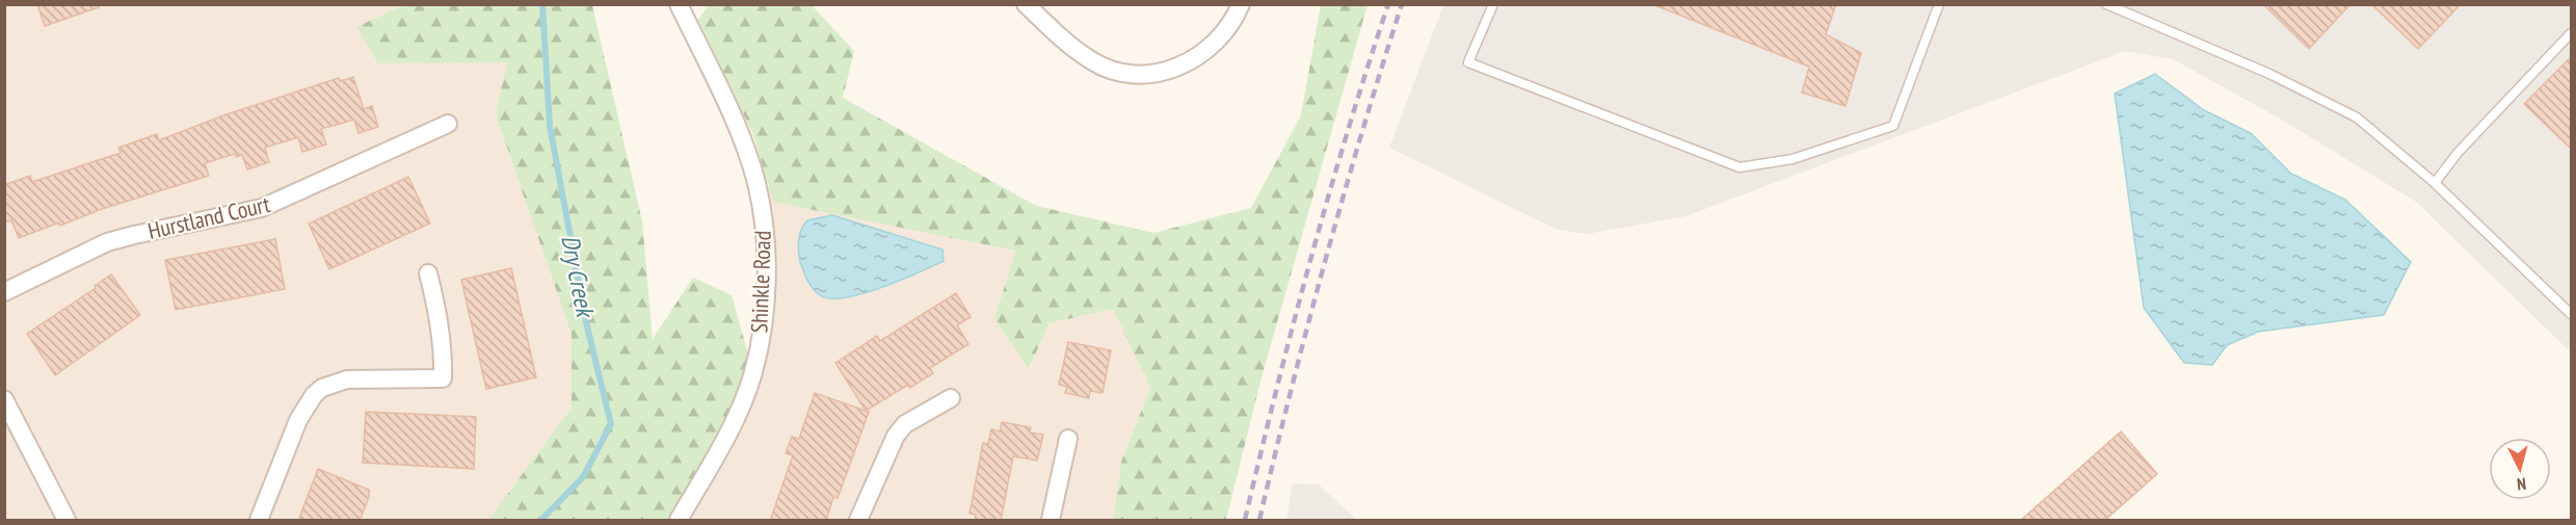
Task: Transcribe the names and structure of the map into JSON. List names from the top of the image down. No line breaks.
{"streets":{"street":["Hurstland Court","Shinkle Road"]},"water":["Dry Creek"],"north":"bottom"}
